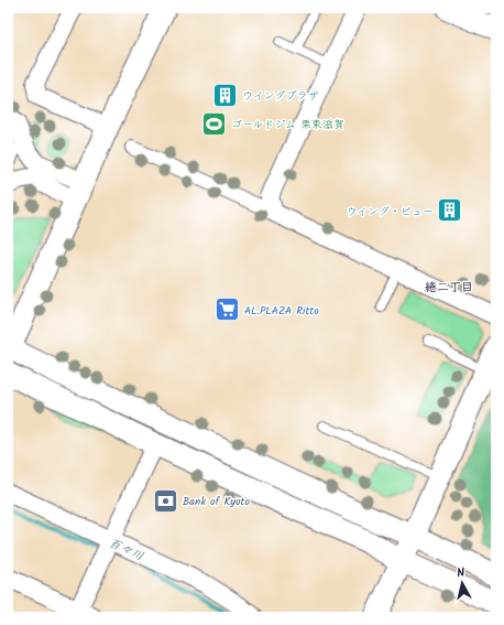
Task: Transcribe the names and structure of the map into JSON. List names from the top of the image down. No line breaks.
{"districts":["綣二丁目"],"water":["百々川"],"places":{"building":["ウイングプラザ","ウイング・ビュー"],"sports":["ゴールドジム 栗東滋賀"],"supermarket":["AL.PLAZA Ritto"],"bank":["Bank of Kyoto"]},"north":"top"}
